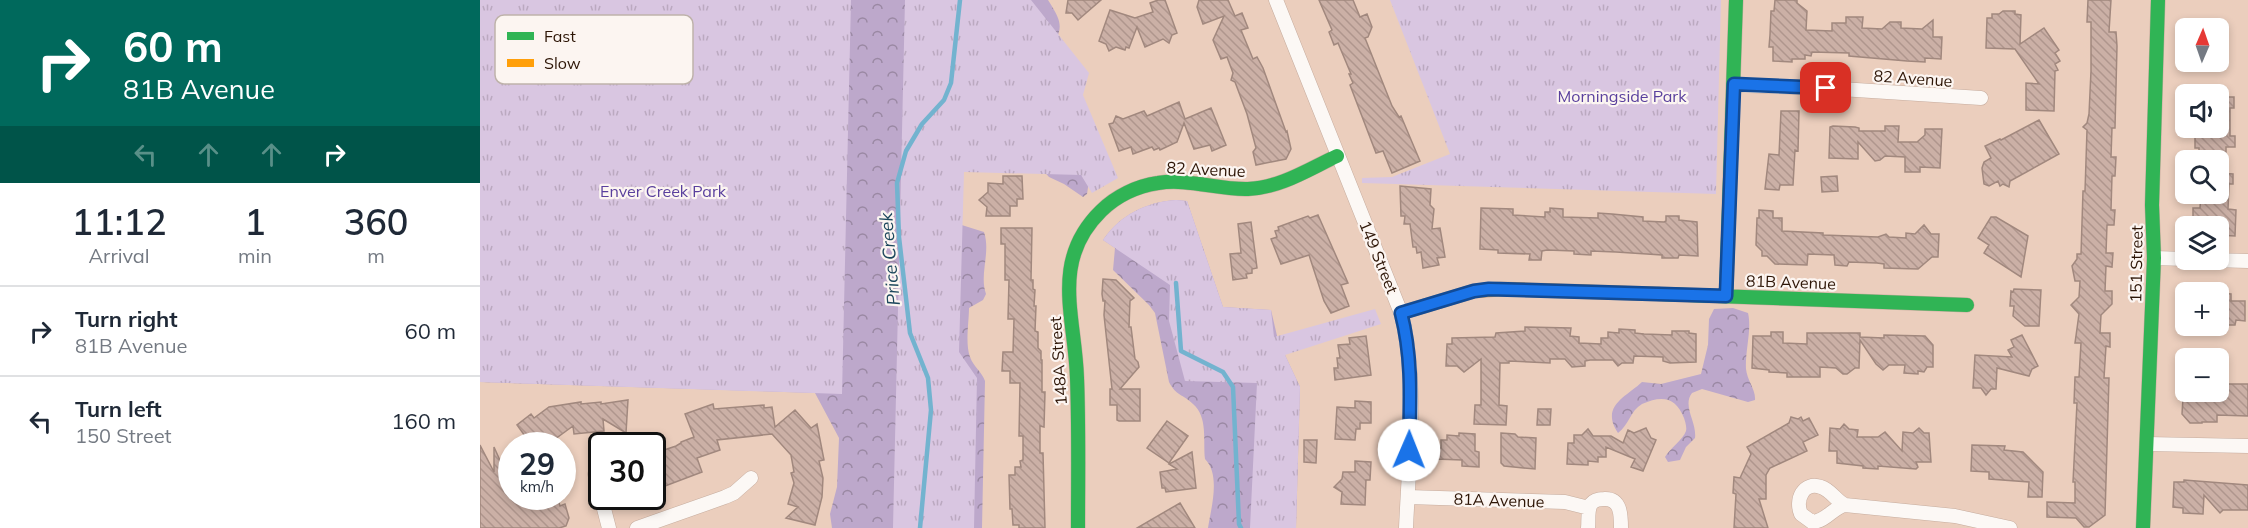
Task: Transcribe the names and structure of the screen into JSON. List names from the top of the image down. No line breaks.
{"streets":{"street":["82 Avenue","149 Street","151 Street","81B Avenue","148A Street","81A Avenue"]},"crossings":[["82 Avenue","149 Street"],["82 Avenue","148A Street"],["149 Street","81B Avenue"],["149 Street","81A Avenue"]],"water":["Price Creek"],"parks":["Morningside Park","Enver Creek Park"],"legend":["Fast","Slow"],"north":"top","page":{"turn":["60 m","81B Avenue"],"map_buttons":["+","−"],"eta":["11:12","Arrival","1","min","360","m"],"list":[{"name":"Turn right","note":"81B Avenue","value":"60 m"},{"name":"Turn left","note":"150 Street","value":"160 m"}],"speed":"29 km/h","limit":"30"}}
